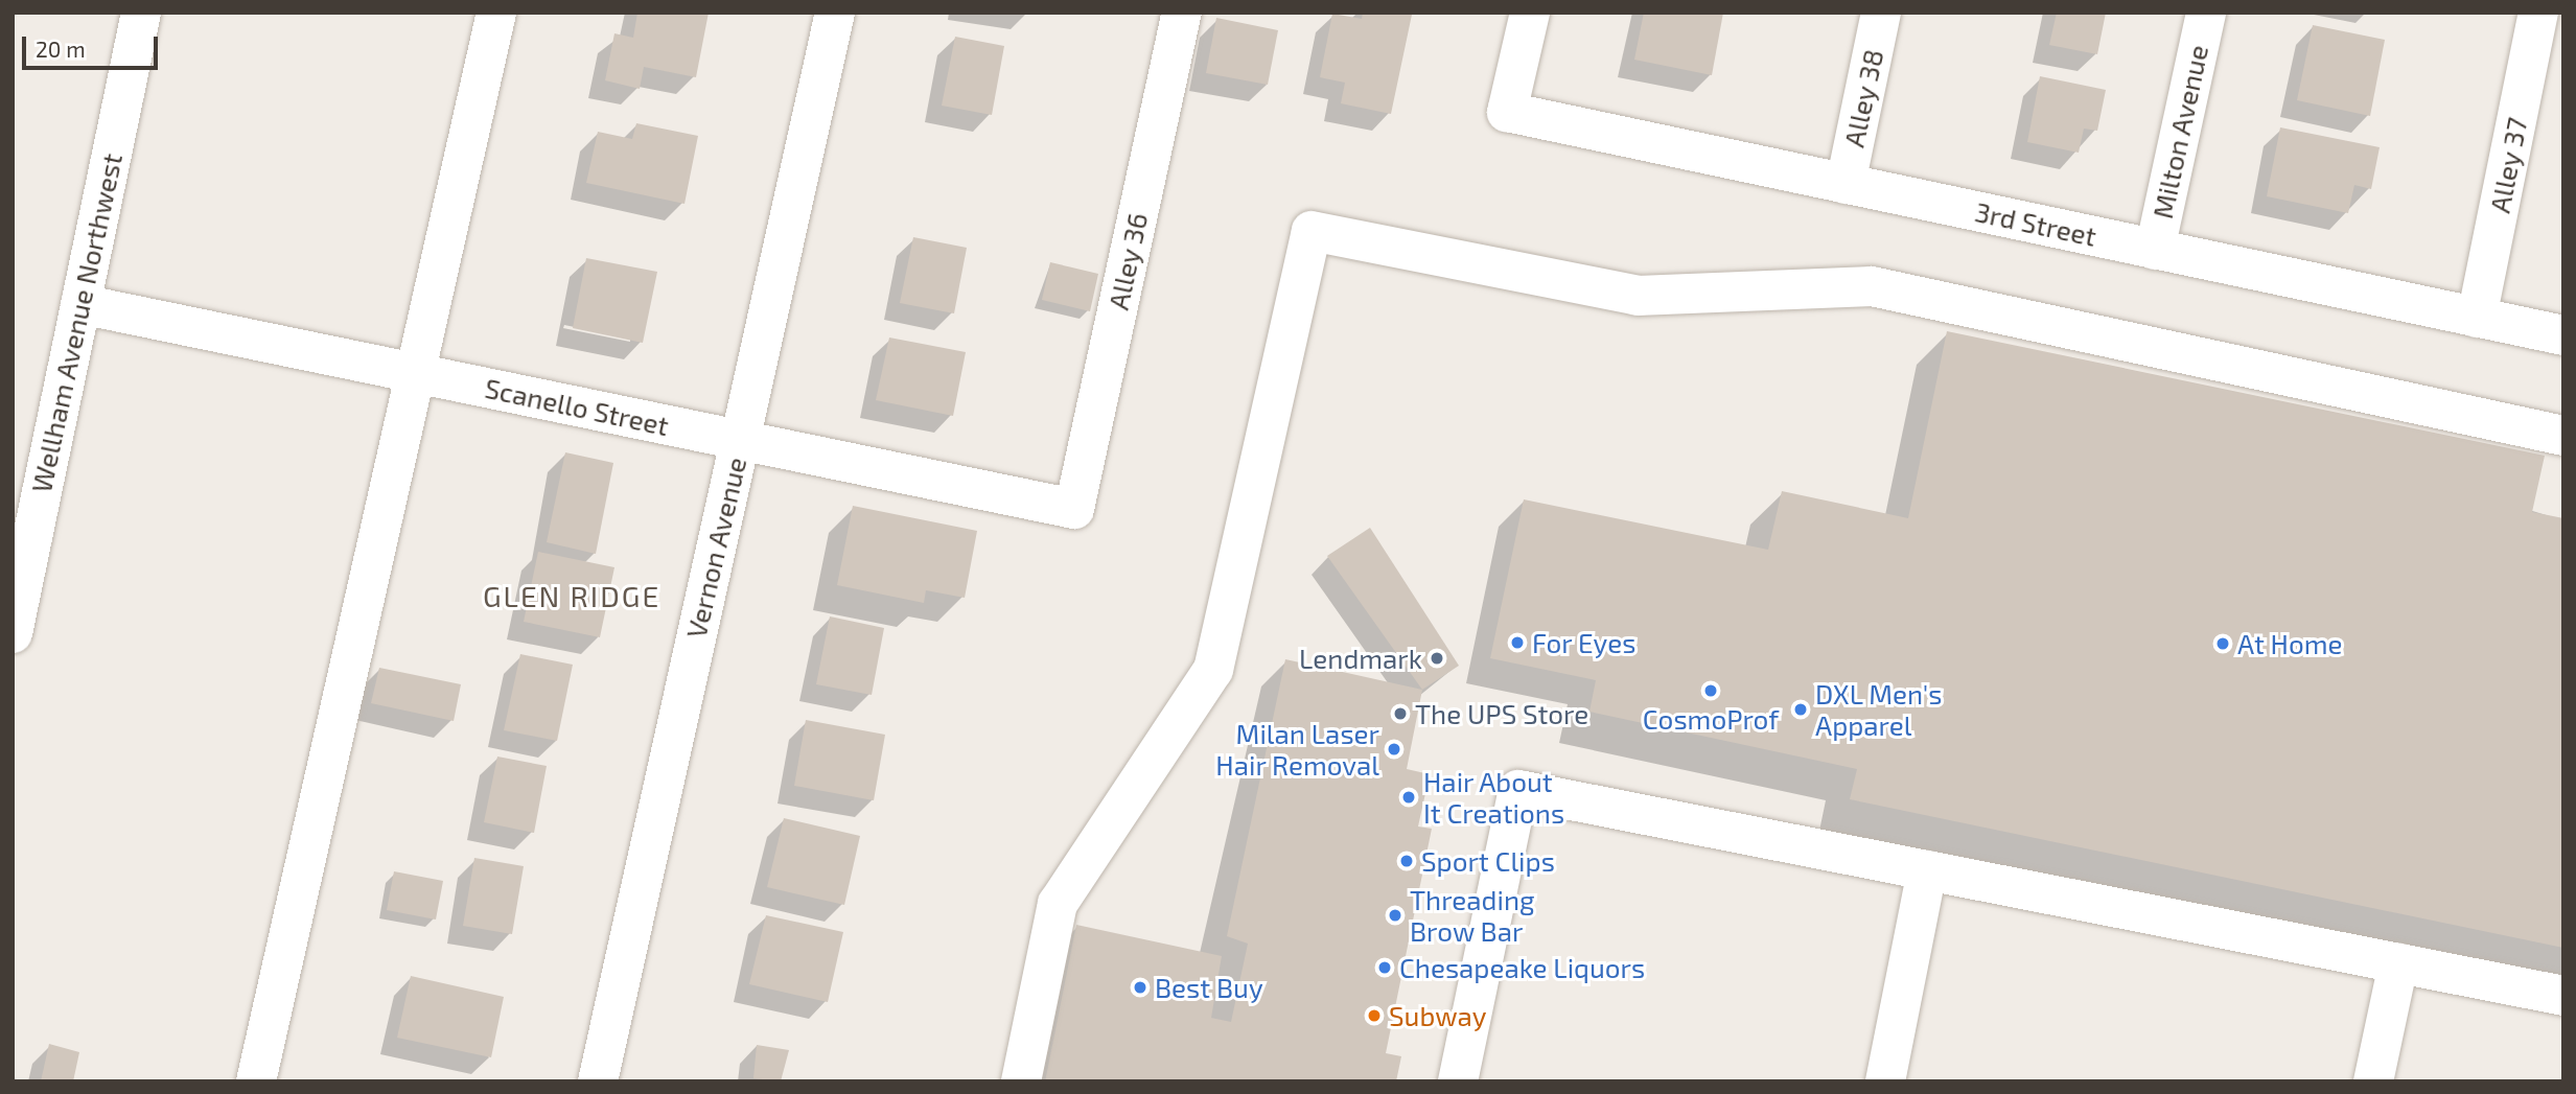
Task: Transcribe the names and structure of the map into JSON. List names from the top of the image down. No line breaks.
{"streets":{"street":["Alley 38","Milton Avenue","Alley 37","3rd Street","Alley 36","Wellham Avenue Northwest","Scanello Street","Vernon Avenue"]},"crossings":[["Alley 38","3rd Street"],["Milton Avenue","3rd Street"],["Alley 37","3rd Street"],["Alley 36","Scanello Street"],["Wellham Avenue Northwest","Scanello Street"],["Scanello Street","Vernon Avenue"]],"districts":["GLEN RIDGE"],"places":["For Eyes","At Home","Lendmark","CosmoProf","DXL Men's Apparel","The UPS Store","Milan Laser Hair Removal","Hair About It Creations","Sport Clips","Threading Brow Bar","Chesapeake Liquors","Best Buy","Subway"],"scale_bar":"20 m"}
